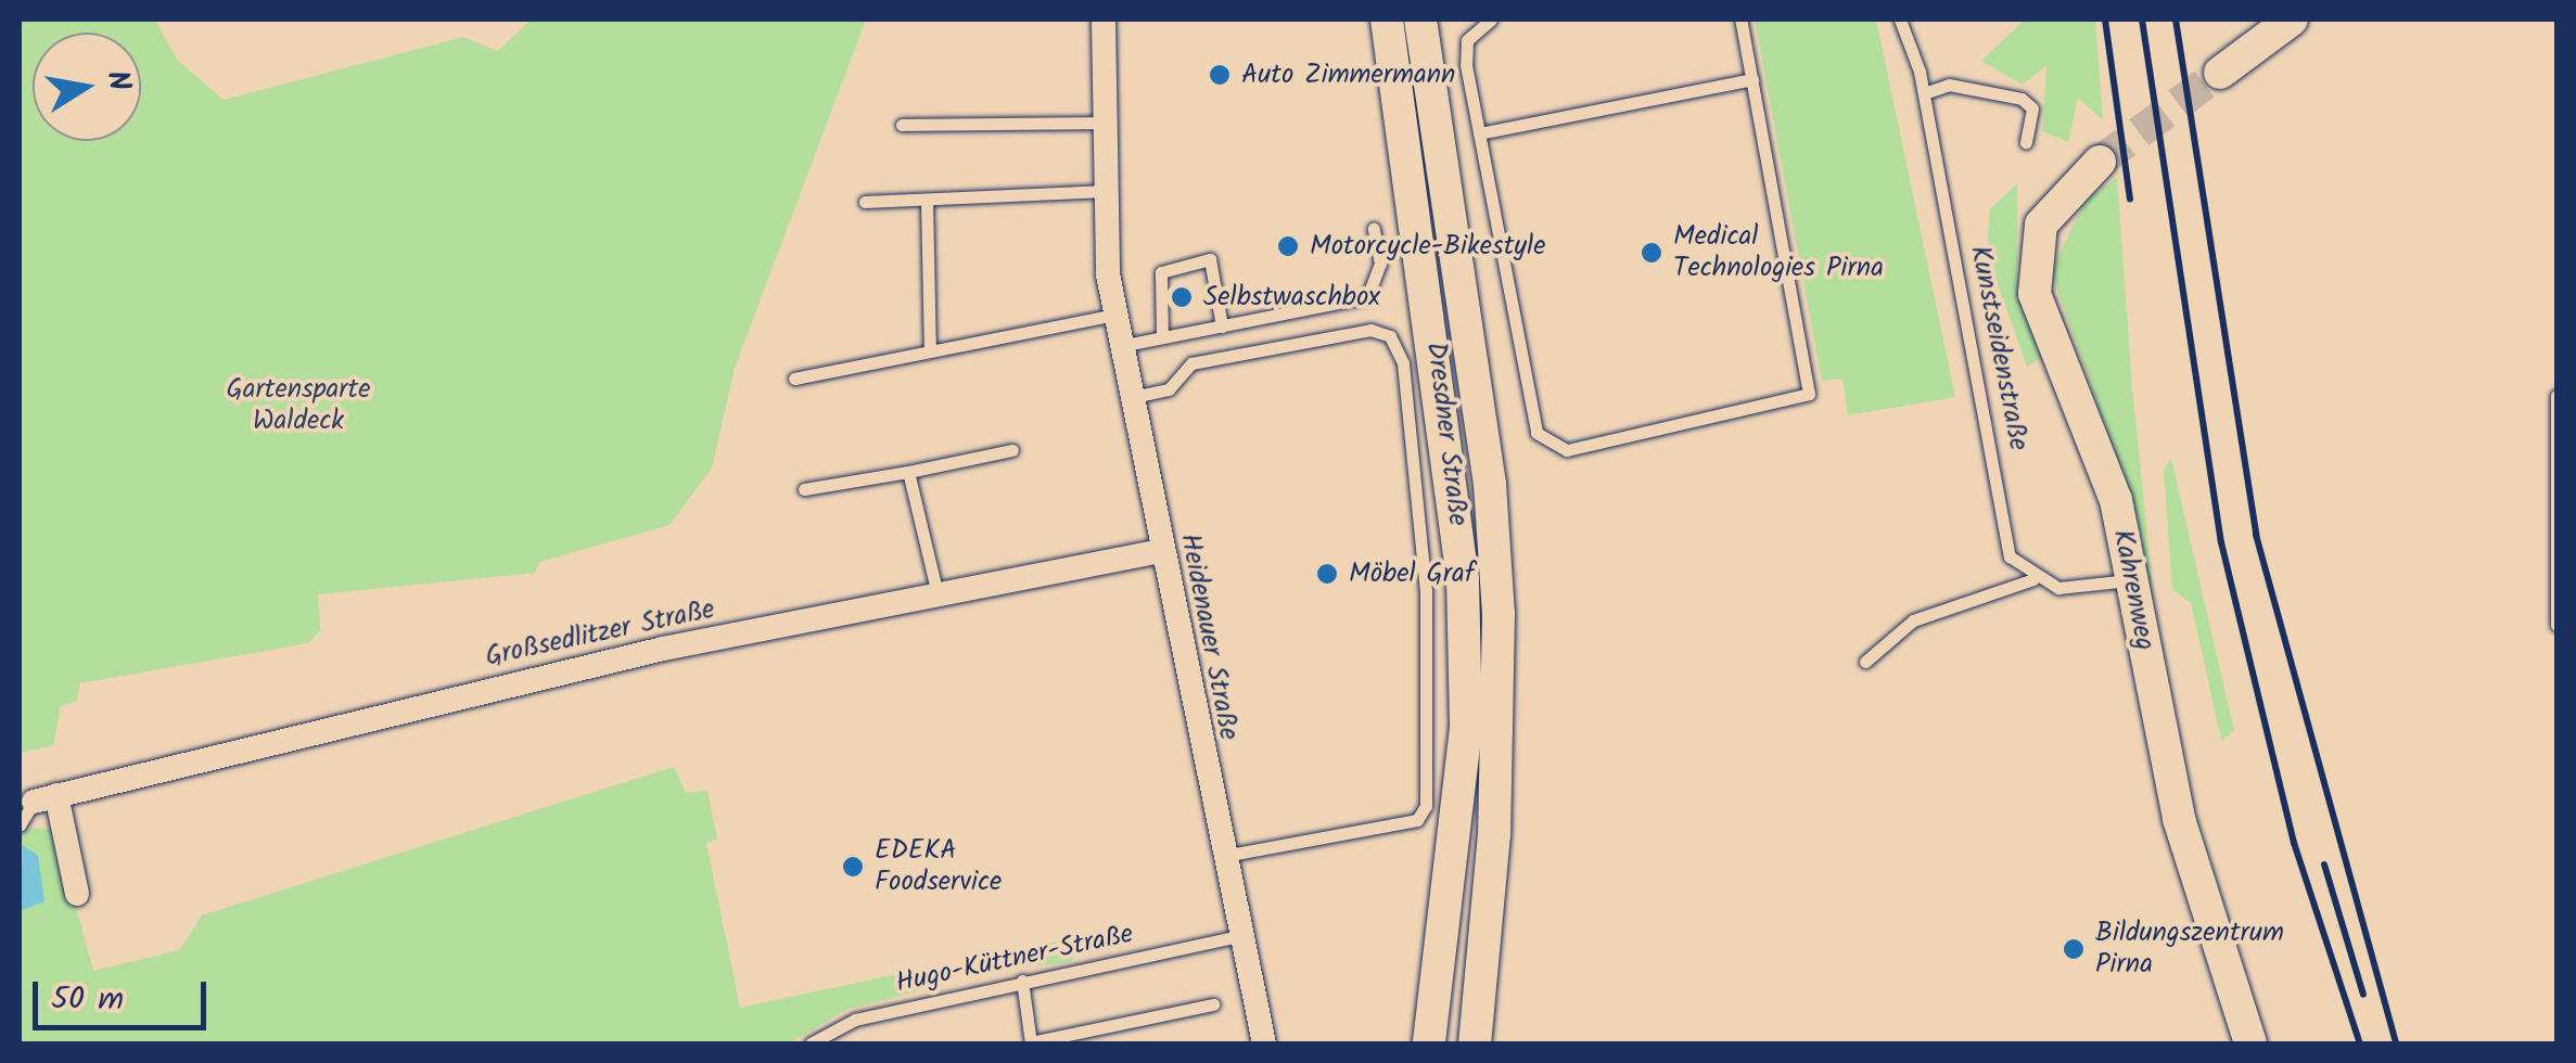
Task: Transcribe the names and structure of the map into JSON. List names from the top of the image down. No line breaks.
{"streets":{"main road":["Dresdner Straße","Kahrenweg"],"street":["Großsedlitzer Straße","Heidenauer Straße"],"lane":["Kunstseidenstraße","Hugo-Küttner-Straße"]},"crossings":[["Großsedlitzer Straße","Heidenauer Straße"],["Heidenauer Straße","Hugo-Küttner-Straße"]],"parks":["Gartensparte Waldeck"],"places":["Auto Zimmermann","Motorcycle-Bikestyle","Medical Technologies Pirna","Selbstwaschbox","Möbel Graf","EDEKA Foodservice","Bildungszentrum Pirna"],"scale_bar":"50 m","north":"right"}
